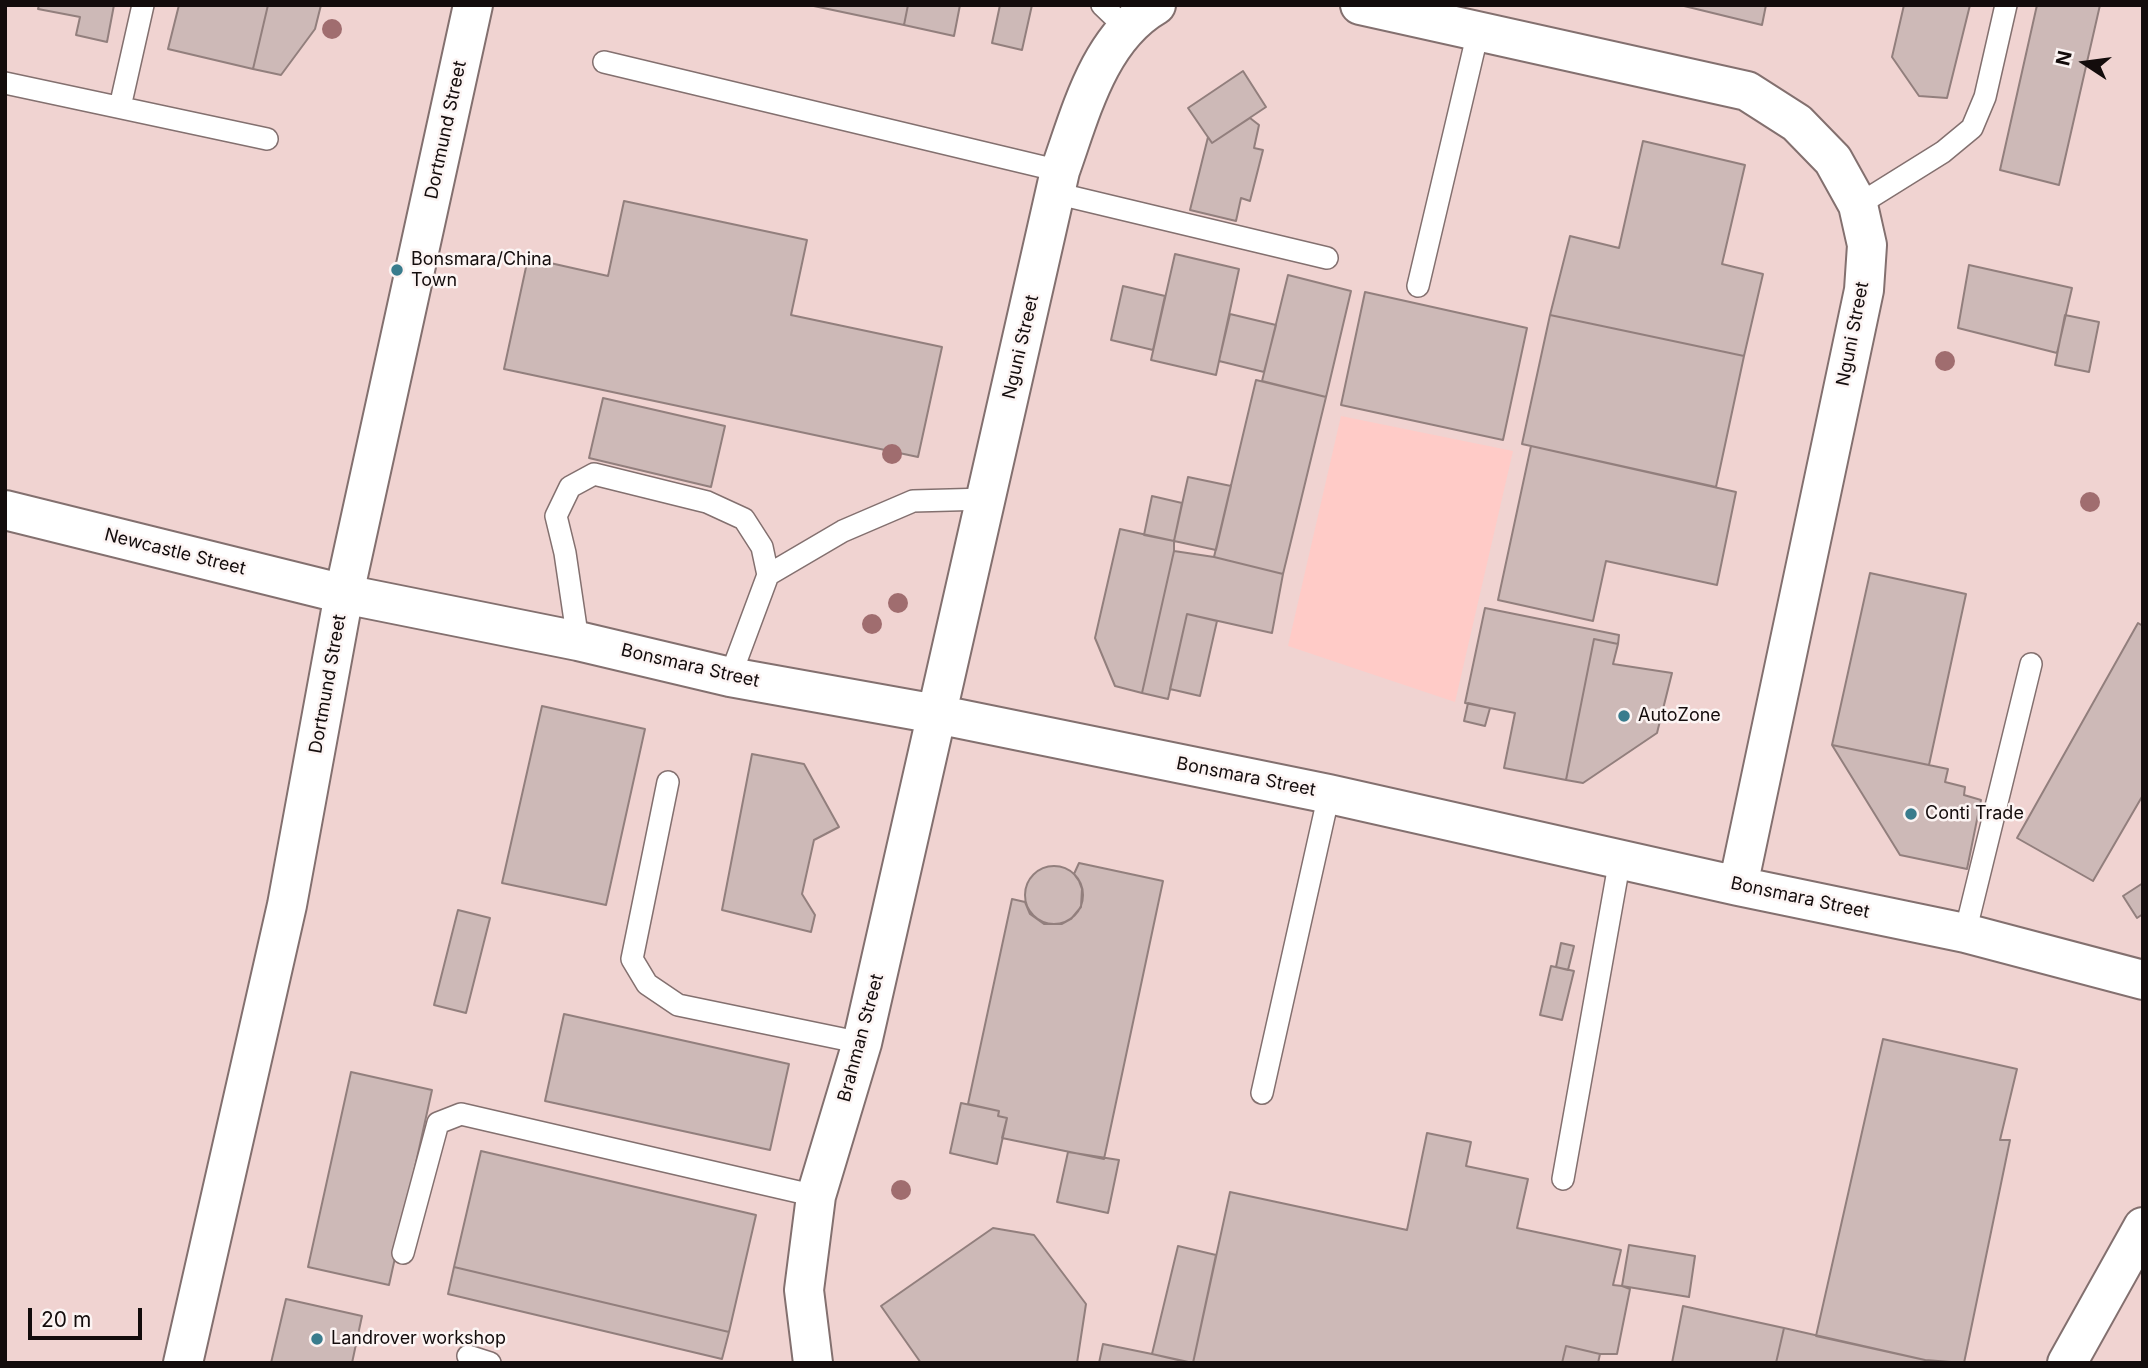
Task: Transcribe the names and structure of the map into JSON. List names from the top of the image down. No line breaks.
{"streets":{"street":["Dortmund Street","Nguni Street","Newcastle Street","Bonsmara Street","Brahman Street"]},"crossings":[["Dortmund Street","Newcastle Street"],["Dortmund Street","Bonsmara Street"],["Nguni Street","Bonsmara Street"],["Nguni Street","Brahman Street"],["Newcastle Street","Bonsmara Street"],["Bonsmara Street","Brahman Street"]],"places":["Bonsmara/China Town","AutoZone","Conti Trade","Landrover workshop"],"scale_bar":"20 m","north":"left"}
